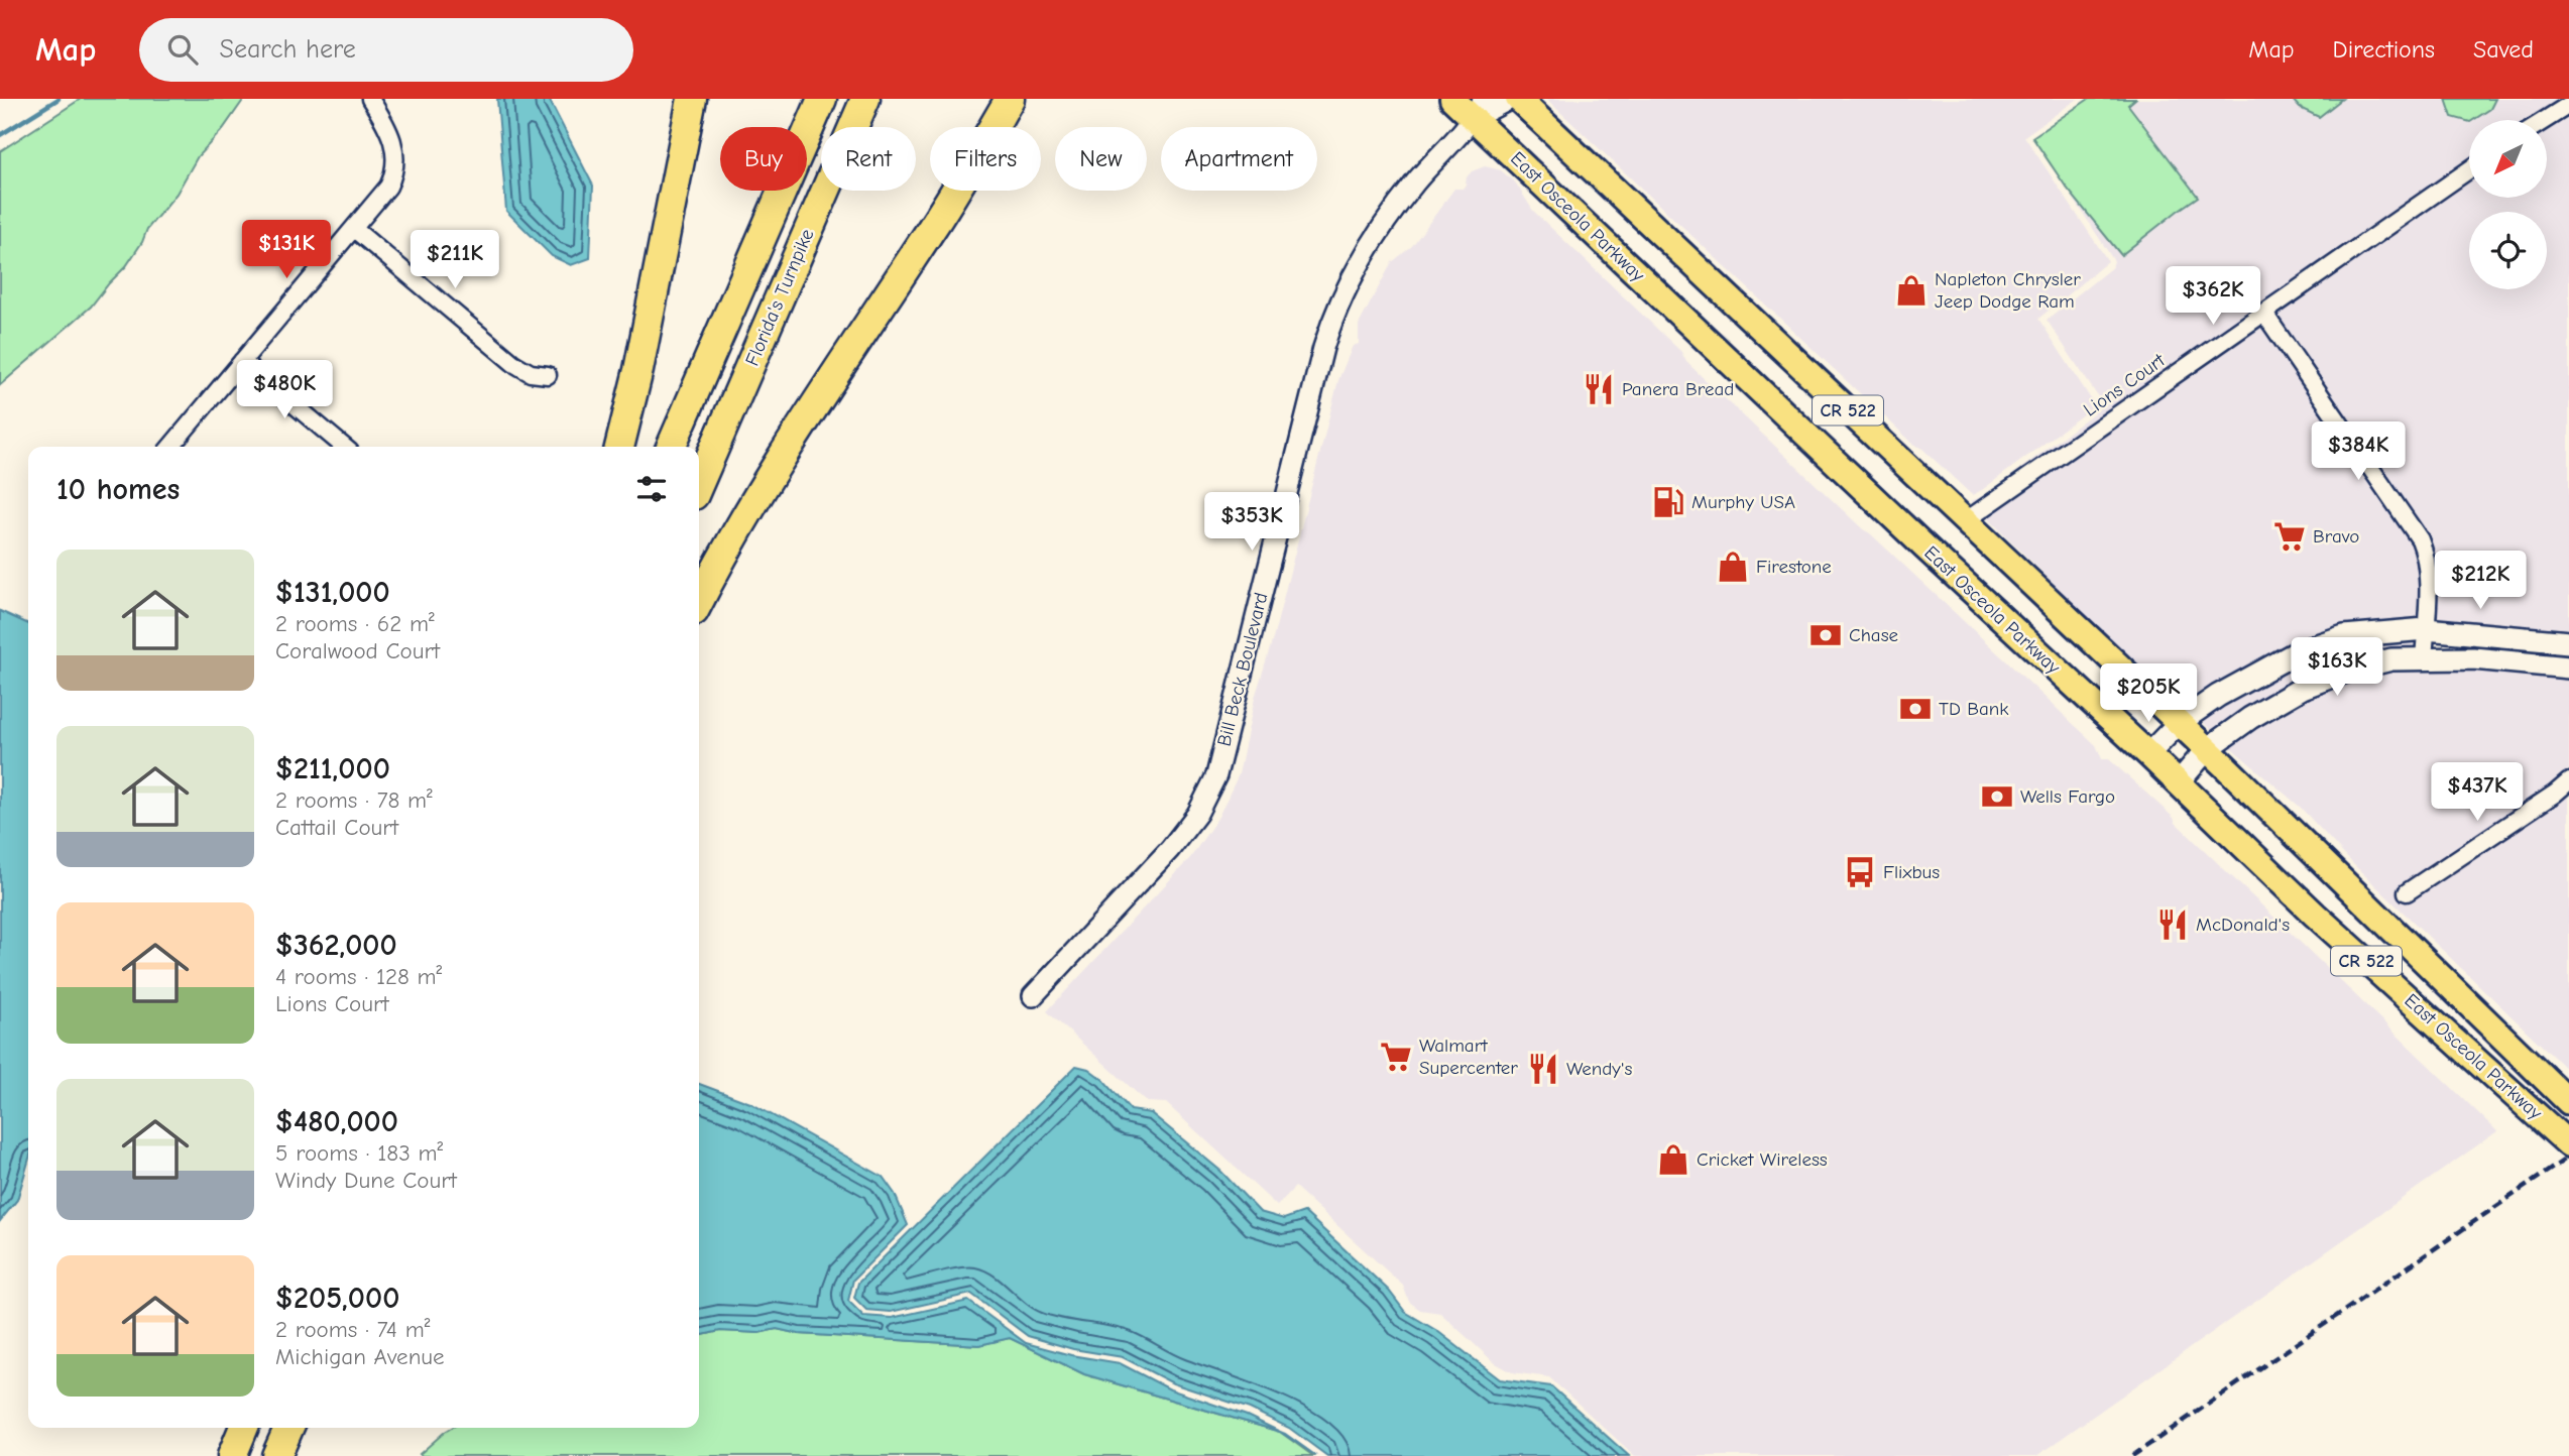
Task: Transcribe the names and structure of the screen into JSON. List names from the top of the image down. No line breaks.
{"streets":{"highway":["Florida's Turnpike"],"main road":["East Osceola Parkway","CR 522"],"street":["Lions Court","Bill Beck Boulevard"]},"crossings":[["East Osceola Parkway","Lions Court"],["East Osceola Parkway","Bill Beck Boulevard"]],"places":{"shop":["Napleton Chrysler Jeep Dodge Ram","Firestone","Cricket Wireless"],"restaurant":["Panera Bread","McDonald's","Wendy's"],"fuel station":["Murphy USA"],"supermarket":["Bravo","Walmart Supercenter"],"bank":["Chase","TD Bank","Wells Fargo"],"bus stop":["Flixbus"]},"north":"bottom left","page":{"header":"Map","search":"Search here","nav":["Map","Directions","Saved"],"chip":["Buy","Rent","Filters","New","Apartment"],"price":["$131K","$211K","$362K","$480K","$384K","$353K","$212K","$163K","$205K","$437K"],"heading":"10 homes","list":[{"name":"$131,000","note":"2 rooms · 62 m² · Coralwood Court"},{"name":"$211,000","note":"2 rooms · 78 m² · Cattail Court"},{"name":"$362,000","note":"4 rooms · 128 m² · Lions Court"},{"name":"$480,000","note":"5 rooms · 183 m² · Windy Dune Court"},{"name":"$205,000","note":"2 rooms · 74 m² · Michigan Avenue"}]}}
